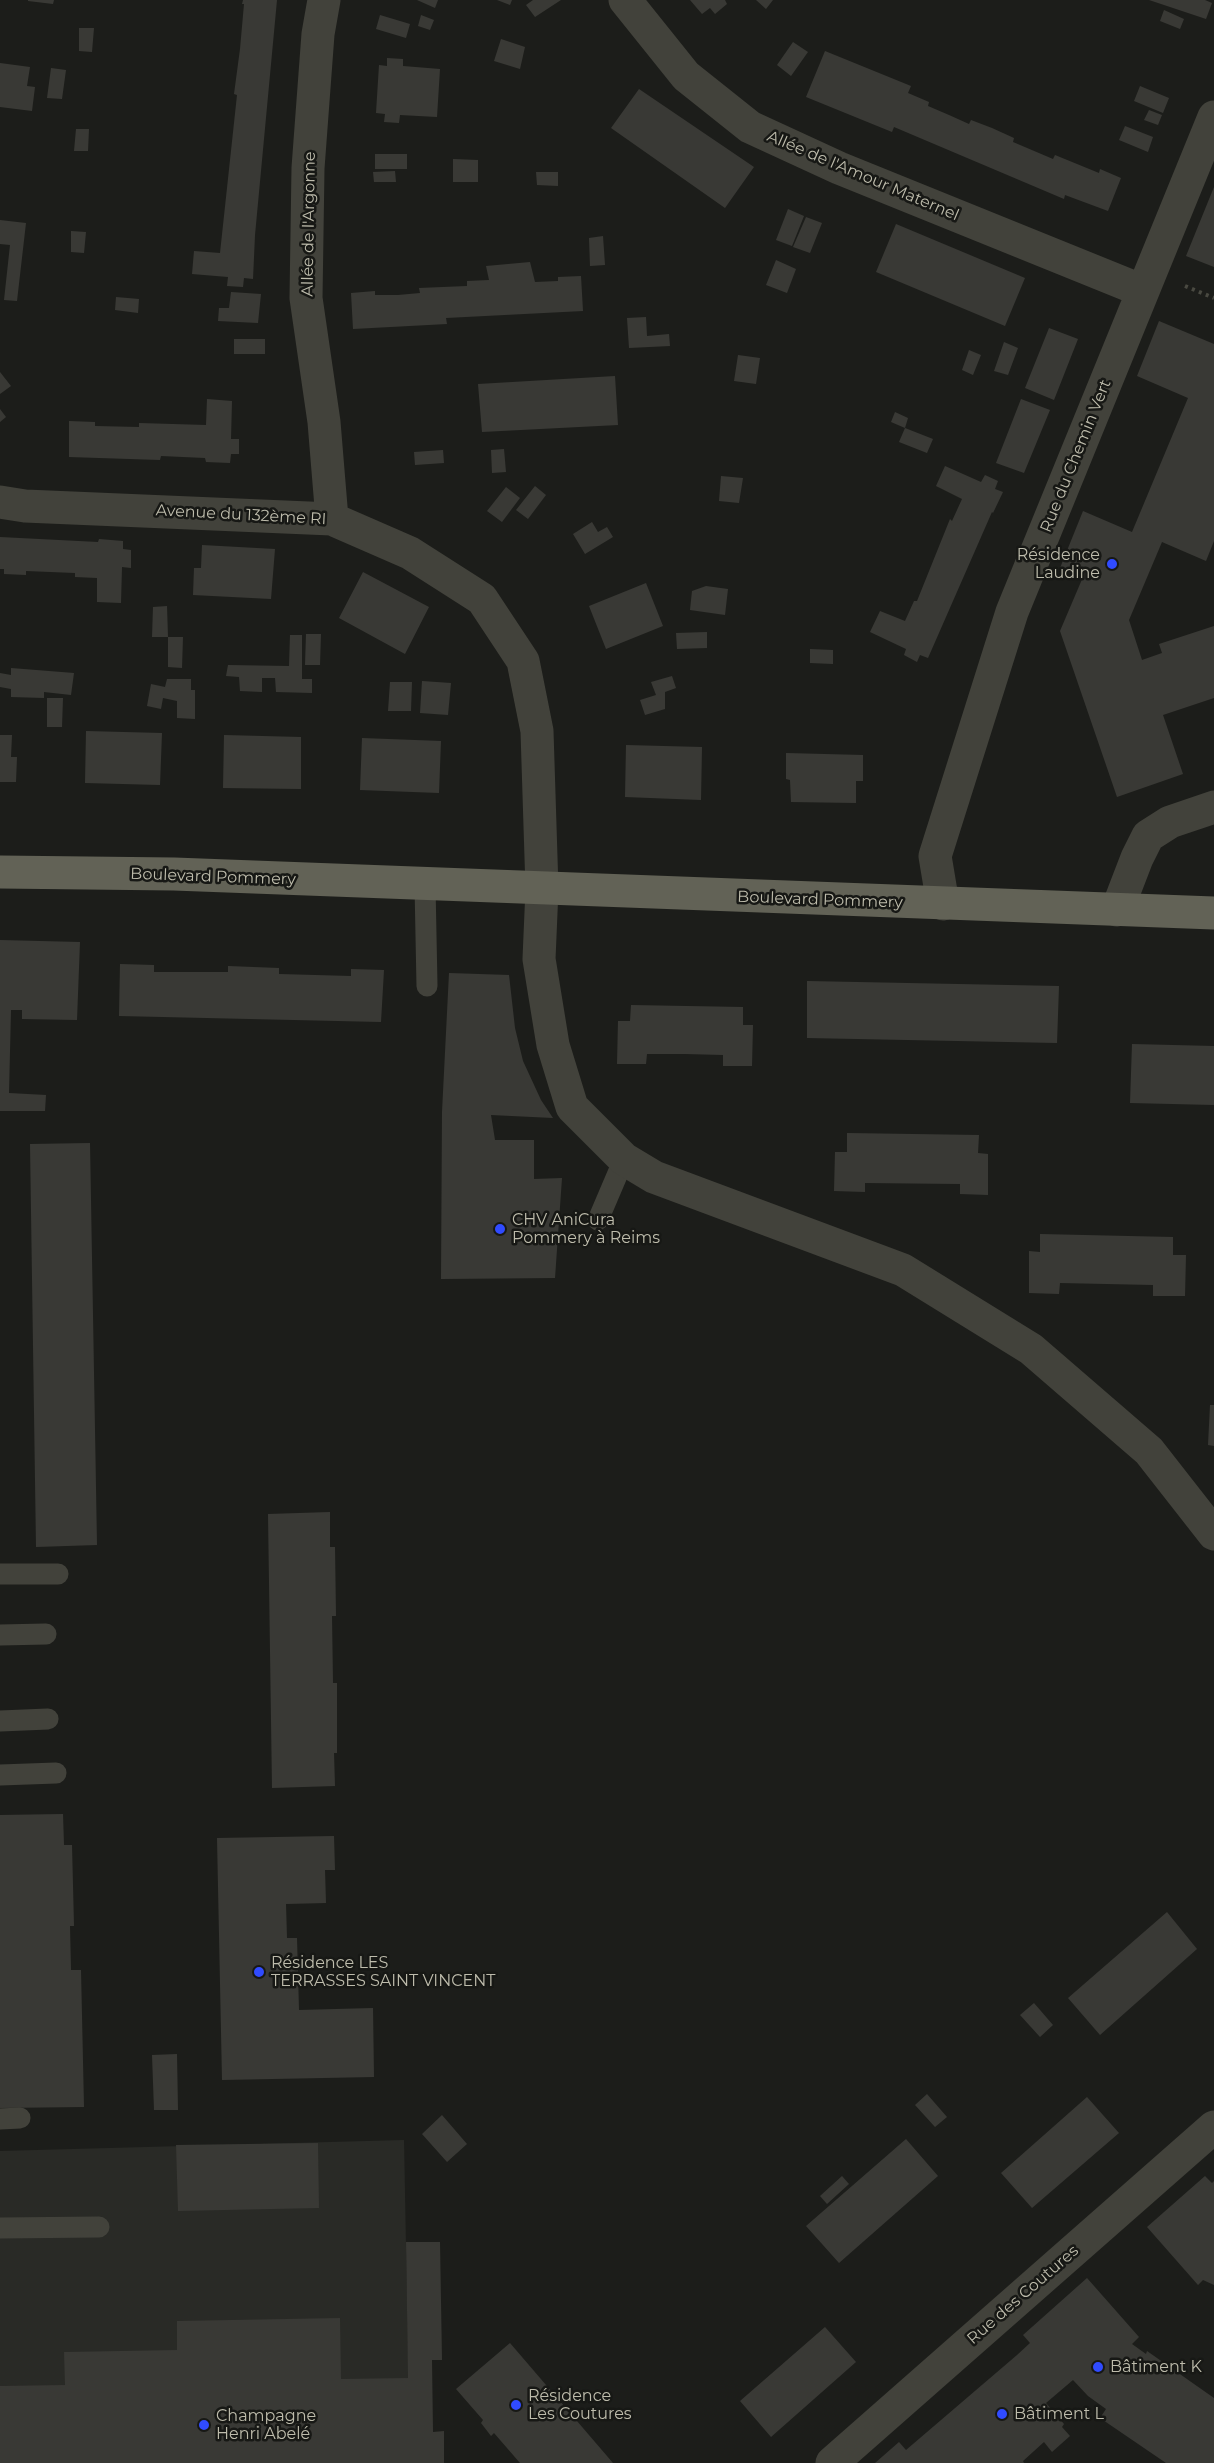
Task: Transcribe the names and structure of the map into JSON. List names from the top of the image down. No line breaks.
{"streets":{"main road":["Boulevard Pommery"],"street":["Allée de l'Amour Maternel","Allée de l'Argonne","Rue du Chemin Vert","Avenue du 132ème RI","Rue des Coutures"]},"crossings":[["Allée de l'Amour Maternel","Rue du Chemin Vert"],["Allée de l'Argonne","Avenue du 132ème RI"],["Rue du Chemin Vert","Boulevard Pommery"],["Avenue du 132ème RI","Boulevard Pommery"]],"places":["Résidence Laudine","CHV AniCura Pommery à Reims","Résidence LES TERRASSES SAINT VINCENT","Bâtiment K","Résidence Les Coutures","Bâtiment L","Champagne Henri Abelé"]}
